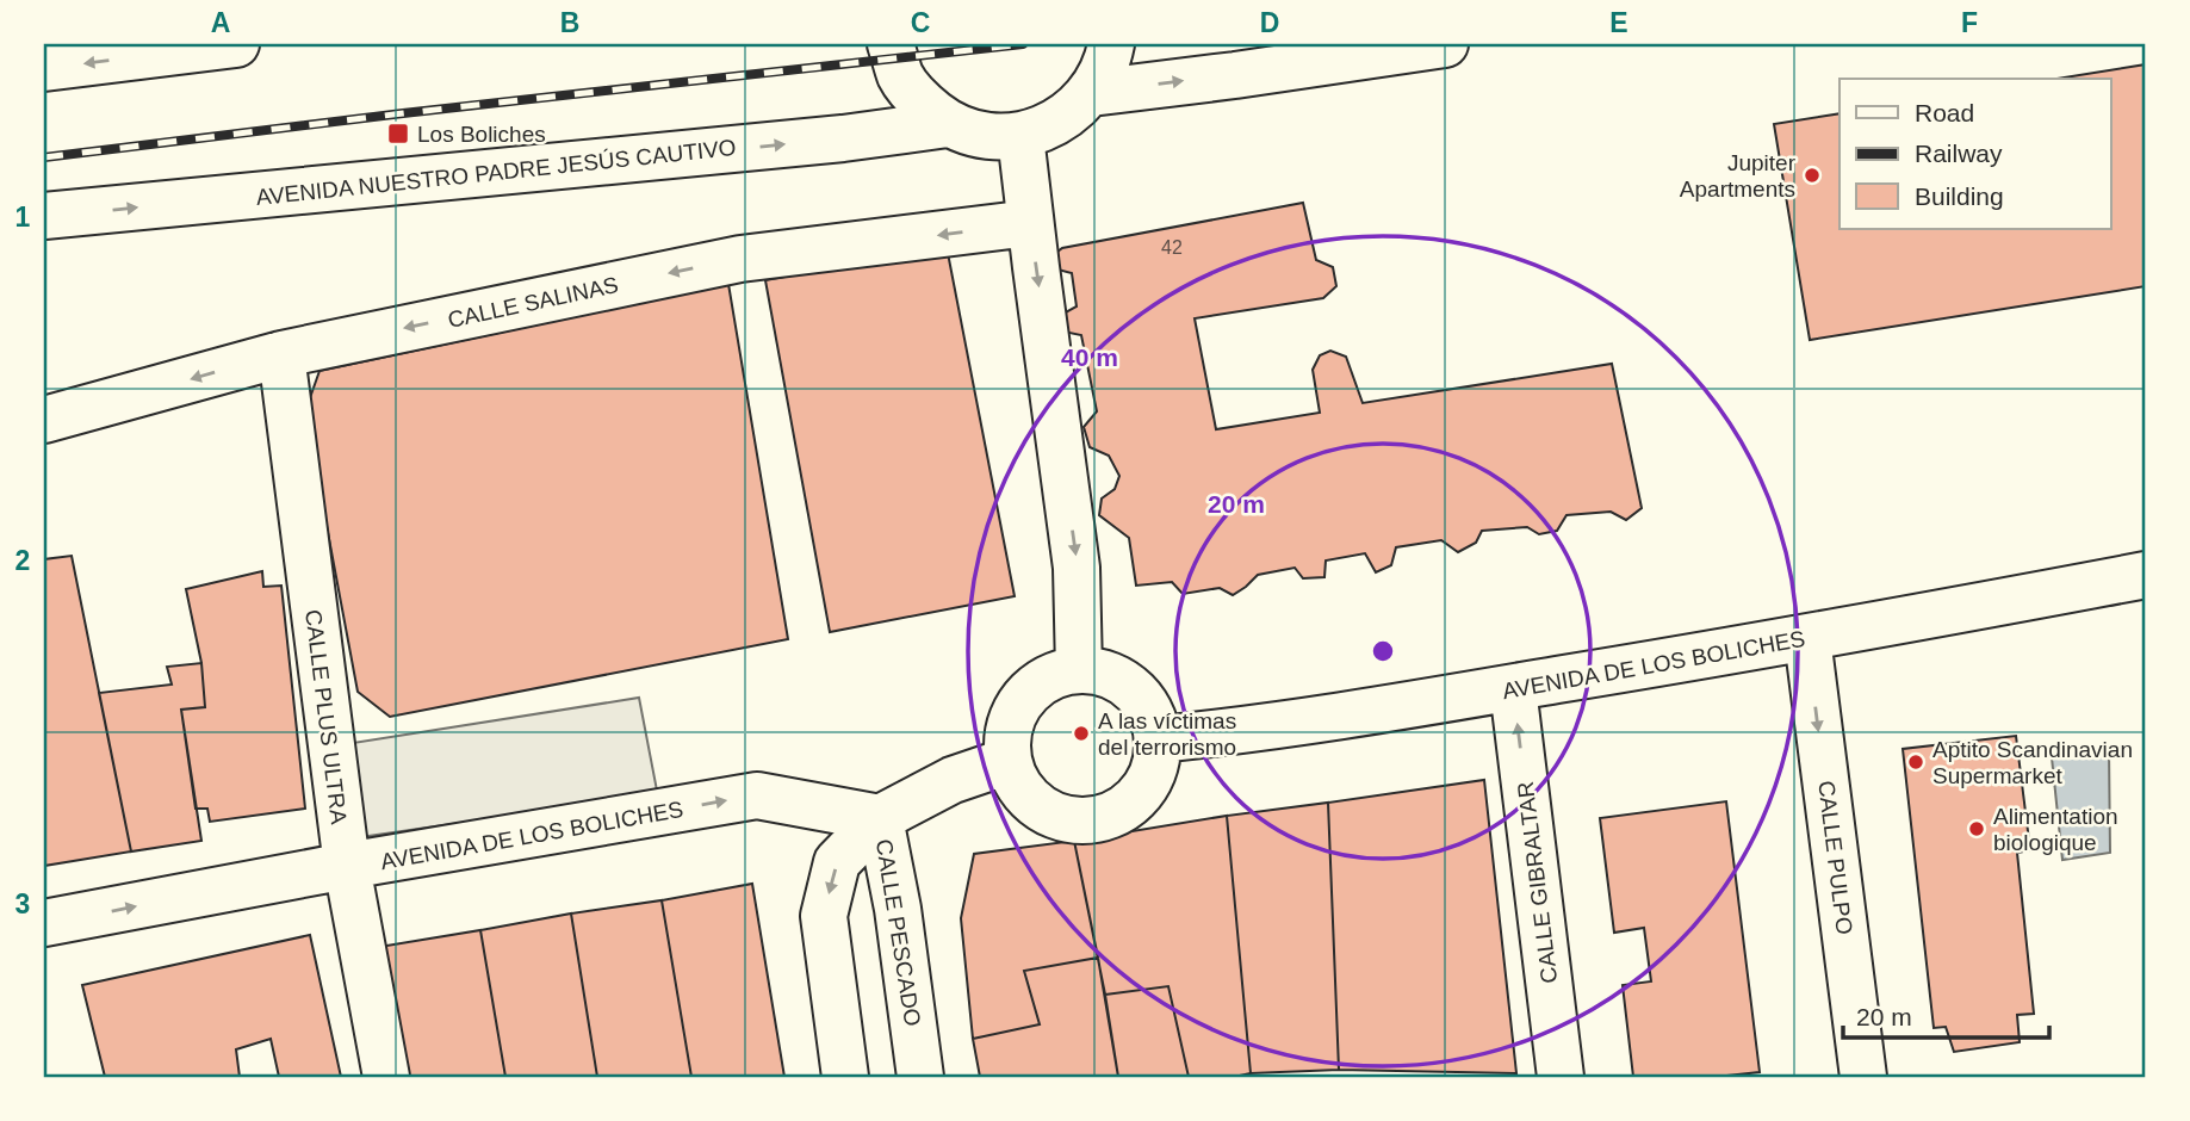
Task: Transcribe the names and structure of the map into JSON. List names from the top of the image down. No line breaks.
{"streets":{"street":["AVENIDA NUESTRO PADRE JESÚS CAUTIVO","CALLE SALINAS","AVENIDA DE LOS BOLICHES","CALLE PLUS ULTRA","CALLE PULPO","CALLE GIBRALTAR","CALLE PESCADO"]},"crossings":[["CALLE SALINAS","CALLE PLUS ULTRA"],["AVENIDA DE LOS BOLICHES","CALLE PLUS ULTRA"],["AVENIDA DE LOS BOLICHES","CALLE PULPO"],["AVENIDA DE LOS BOLICHES","CALLE GIBRALTAR"],["AVENIDA DE LOS BOLICHES","CALLE PESCADO"]],"one_way":["AVENIDA NUESTRO PADRE JESÚS CAUTIVO","CALLE SALINAS","AVENIDA DE LOS BOLICHES","CALLE PULPO","CALLE GIBRALTAR"],"places":{"transit":["Los Boliches"],"other":["Jupiter Apartments","A las víctimas del terrorismo","Aptito Scandinavian Supermarket","Alimentation biologique"]},"house_numbers":["42"],"legend":["Road","Railway","Building"],"scale_bar":"20 m","grid":{"columns":["A","B","C","D","E","F"],"rows":["1","2","3"]},"rings":["40 m","20 m"]}
